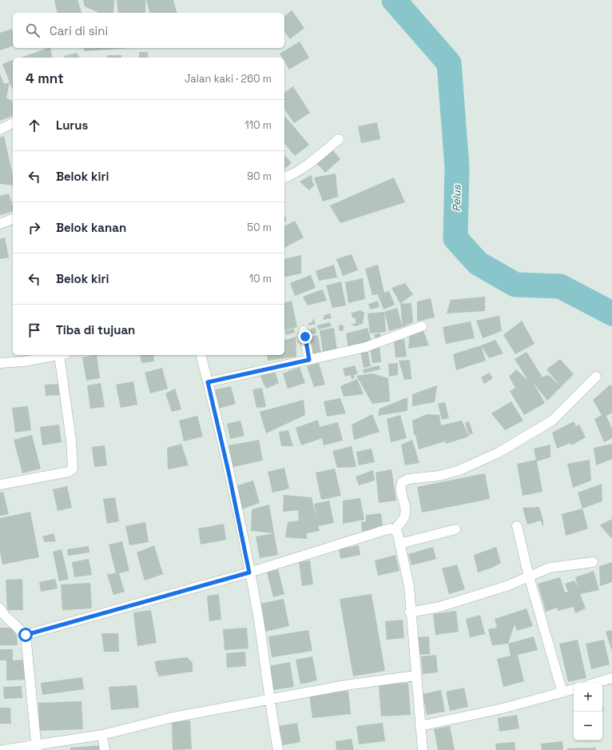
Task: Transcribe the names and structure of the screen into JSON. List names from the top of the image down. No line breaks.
{"water":["Pelus"],"page":{"search":"Cari di sini","heading":["4 mnt","Jalan kaki · 260 m"],"list":[["Lurus","110 m"],["Belok kiri","90 m"],["Belok kanan","50 m"],["Belok kiri","10 m"],"Tiba di tujuan"],"map_buttons":["+","−"]}}
